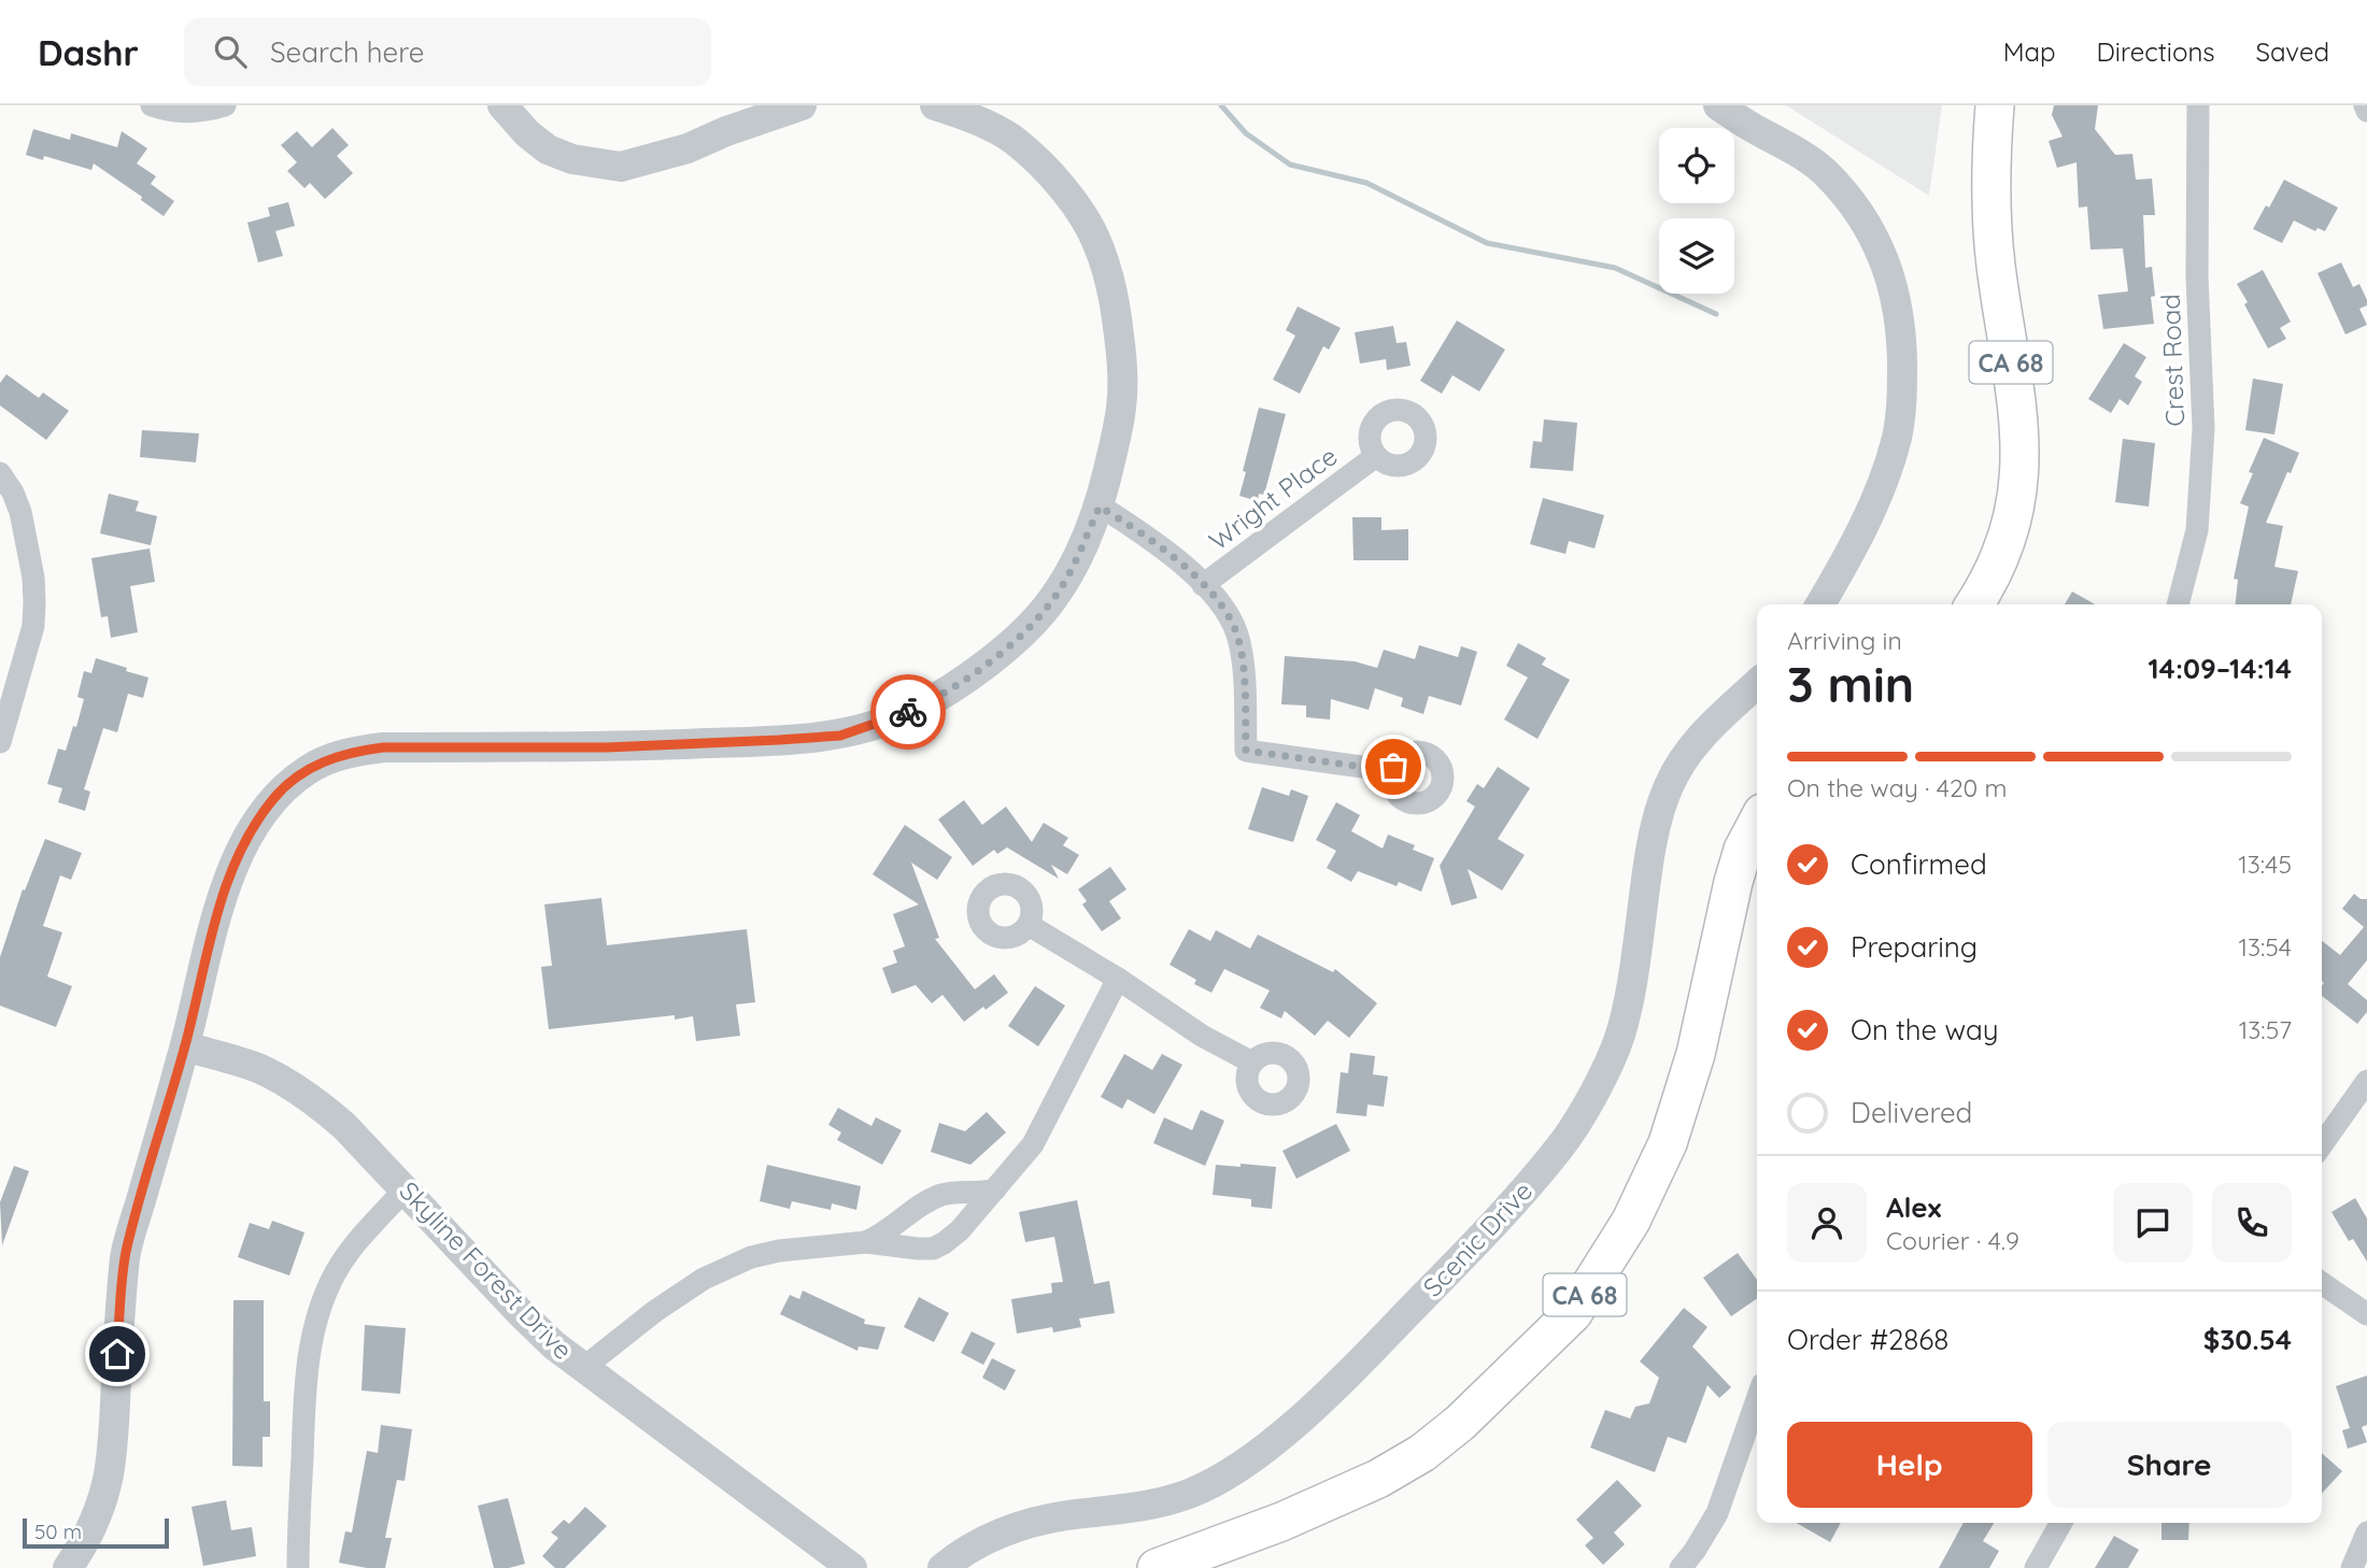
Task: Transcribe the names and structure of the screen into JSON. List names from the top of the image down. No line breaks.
{"streets":{"main road":["CA 68"],"street":["Crest Road","Wright Place","Scenic Drive","Skyline Forest Drive"]},"scale_bar":"50 m","page":{"header":"Dashr","search":"Search here","nav":["Map","Directions","Saved"],"heading":["3 min","Arriving in","14:09–14:14"],"panel":["Alex","Courier · 4.9","Order #2868","$30.54"],"bar":"On the way · 420 m","list":[["Confirmed","13:45"],["Preparing","13:54"],["On the way","13:57"],"Delivered"],"buttons":["Help","Share"],"scale":"50 m"}}
